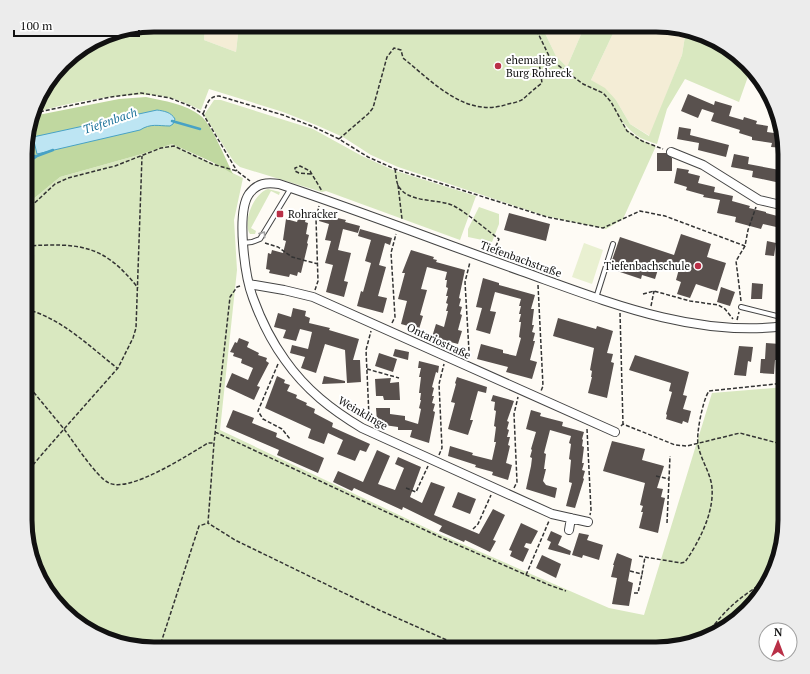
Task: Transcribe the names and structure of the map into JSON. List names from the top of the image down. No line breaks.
{"streets":{"street":["Tiefenbachstraße","Ontariostraße","Weinklinge"]},"crossings":[["Tiefenbachstraße","Weinklinge"],["Ontariostraße","Weinklinge"]],"water":["Tiefenbach"],"places":{"other":["ehemalige Burg Rohreck","Tiefenbachschule"],"transit":["Rohracker"]},"scale_bar":"100 m","north":"top"}
